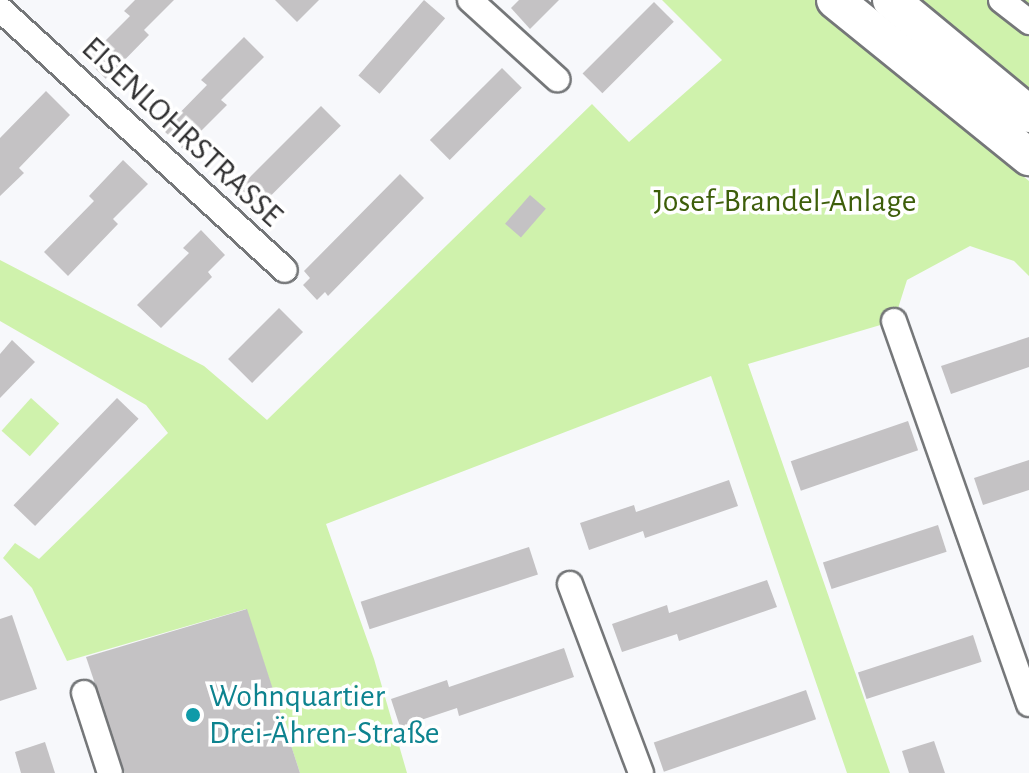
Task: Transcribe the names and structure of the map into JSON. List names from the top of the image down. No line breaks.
{"streets":{"street":["EISENLOHRSTRASSE"]},"parks":["Josef-Brandel-Anlage"],"places":["Wohnquartier Drei-Ähren-Straße"]}
